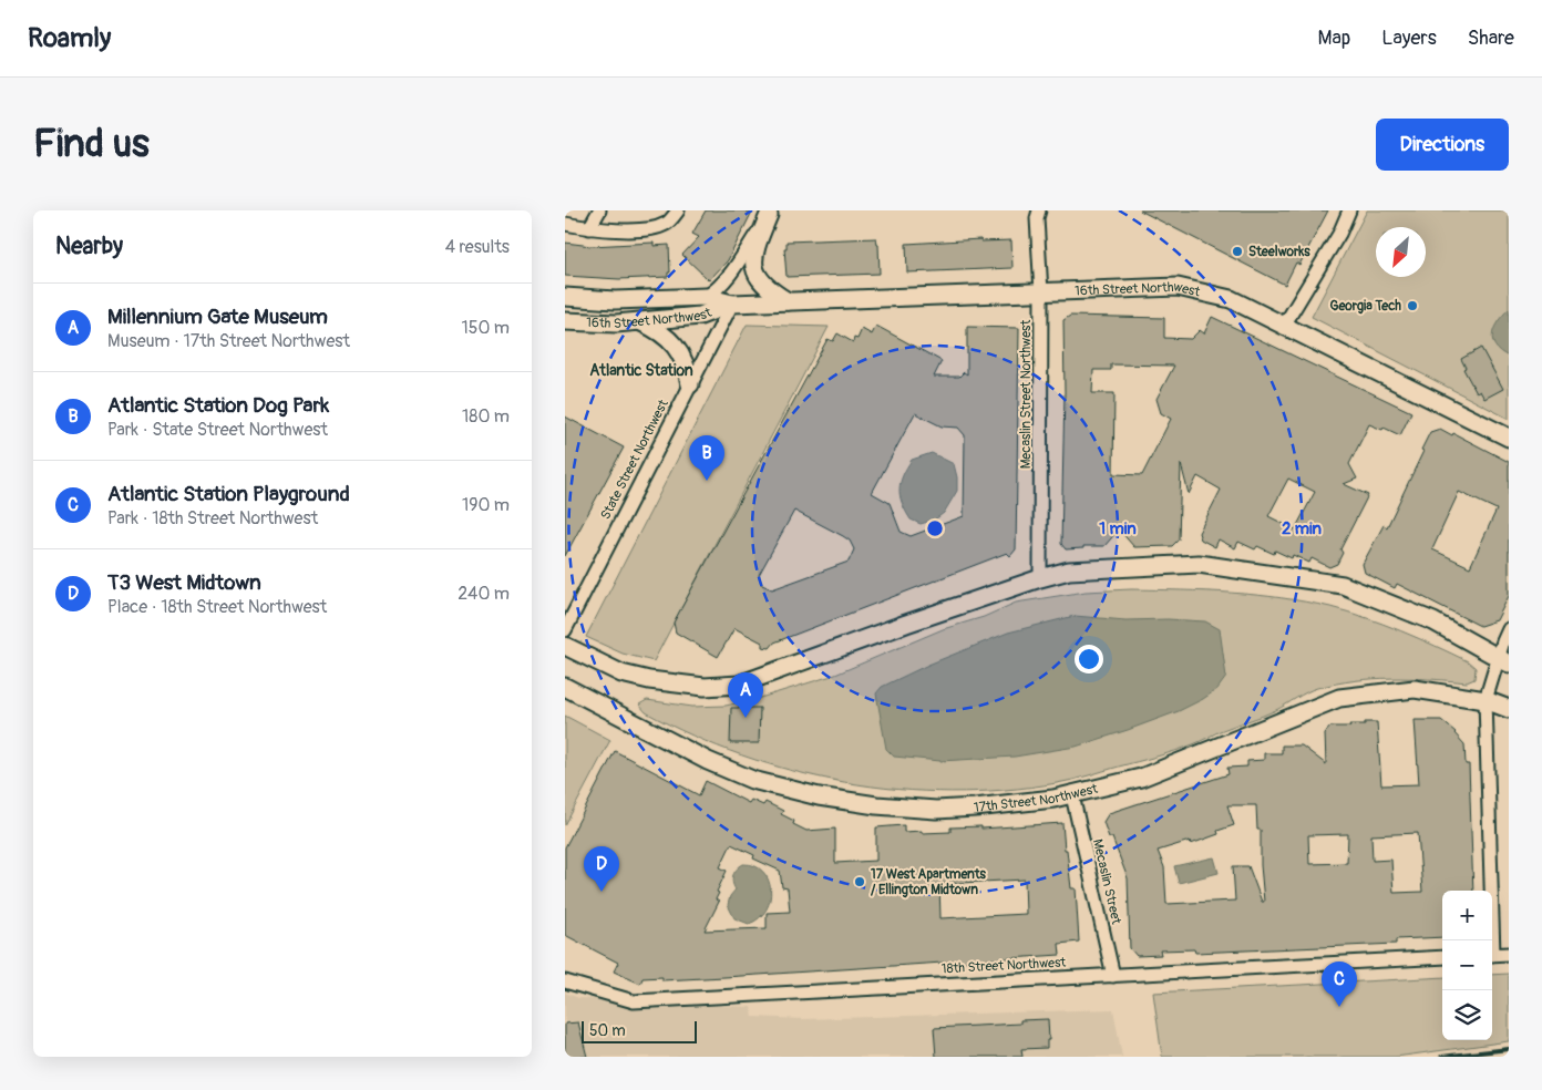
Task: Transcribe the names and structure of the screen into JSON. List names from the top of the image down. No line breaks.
{"streets":{"main road":["16th Street Northwest","17th Street Northwest"],"street":["Mecaslin Street Northwest","State Street Northwest","Mecaslin Street","18th Street Northwest"]},"crossings":[["16th Street Northwest","Mecaslin Street Northwest"],["16th Street Northwest","State Street Northwest"],["17th Street Northwest","Mecaslin Street"],["Mecaslin Street","18th Street Northwest"]],"districts":["Atlantic Station"],"places":["Steelworks","Georgia Tech","17 West Apartments / Ellington Midtown"],"scale_bar":"50 m","north":"bottom left","page":{"header":"Roamly","nav":["Map","Layers","Share"],"buttons":"Directions","title":"Find us","heading":["Nearby","4 results"],"list":[{"mark":"A","name":"Millennium Gate Museum","note":"Museum · 17th Street Northwest","value":"150 m"},{"mark":"B","name":"Atlantic Station Dog Park","note":"Park · State Street Northwest","value":"180 m"},{"mark":"C","name":"Atlantic Station Playground","note":"Park · 18th Street Northwest","value":"190 m"},{"mark":"D","name":"T3 West Midtown","note":"Place · 18th Street Northwest","value":"240 m"}],"pins":["B","A","D","C"],"map_buttons":["+","−"],"scale":"50 m"},"rings":["1 min","2 min"]}
